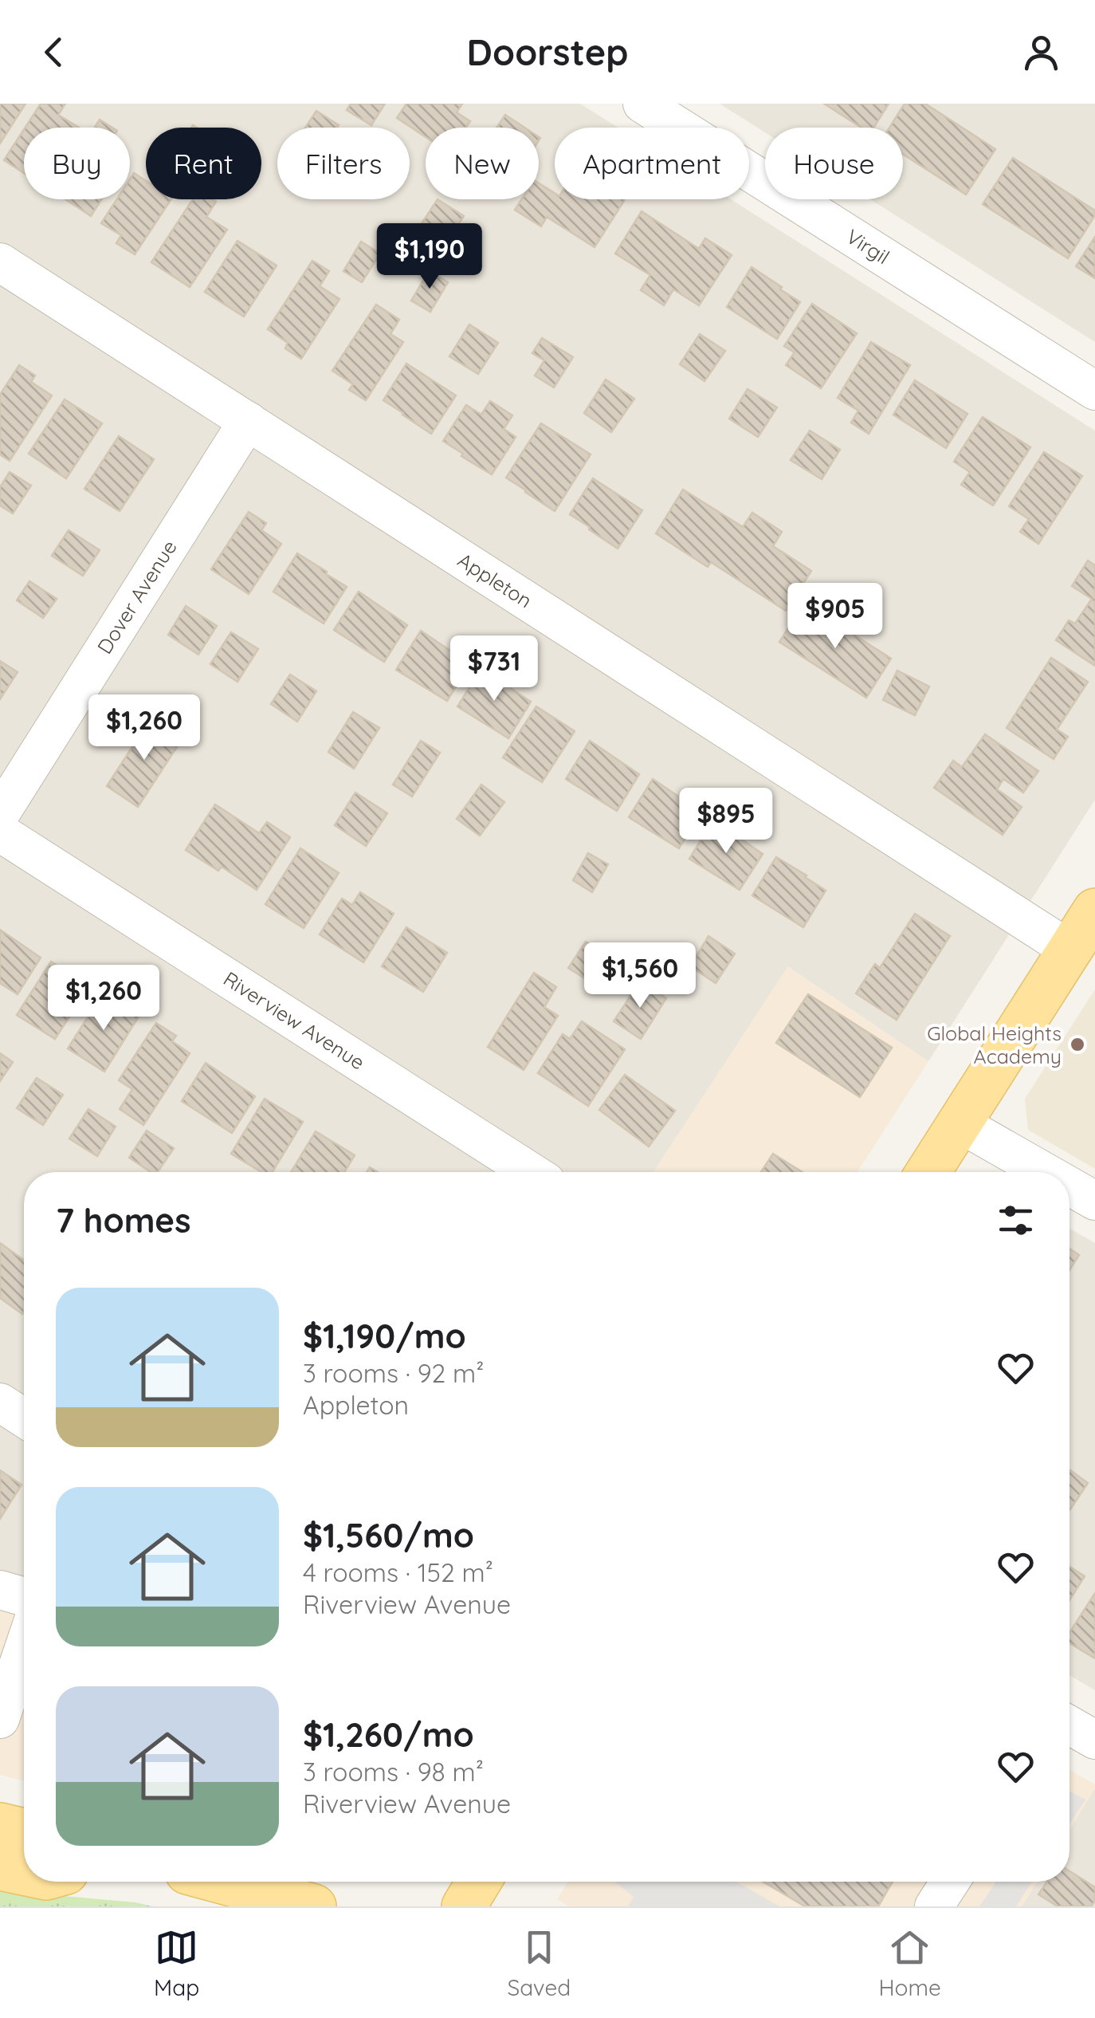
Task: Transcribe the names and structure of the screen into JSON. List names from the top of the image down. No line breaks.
{"streets":{"street":["Virgil","Appleton","Dover Avenue","Riverview Avenue"]},"crossings":[["Appleton","Dover Avenue"]],"places":["Global Heights Academy"],"page":{"header":"Doorstep","chip":["Buy","Rent","Filters","New","Apartment","House"],"price":["$1,190","$905","$731","$1,260","$895","$1,560","$1,260"],"heading":"7 homes","list":[{"name":"$1,190/mo","note":"3 rooms · 92 m² · Appleton"},{"name":"$1,560/mo","note":"4 rooms · 152 m² · Riverview Avenue"},{"name":"$1,260/mo","note":"3 rooms · 98 m² · Riverview Avenue"}],"tabs":["Map","Saved","Home"]}}
